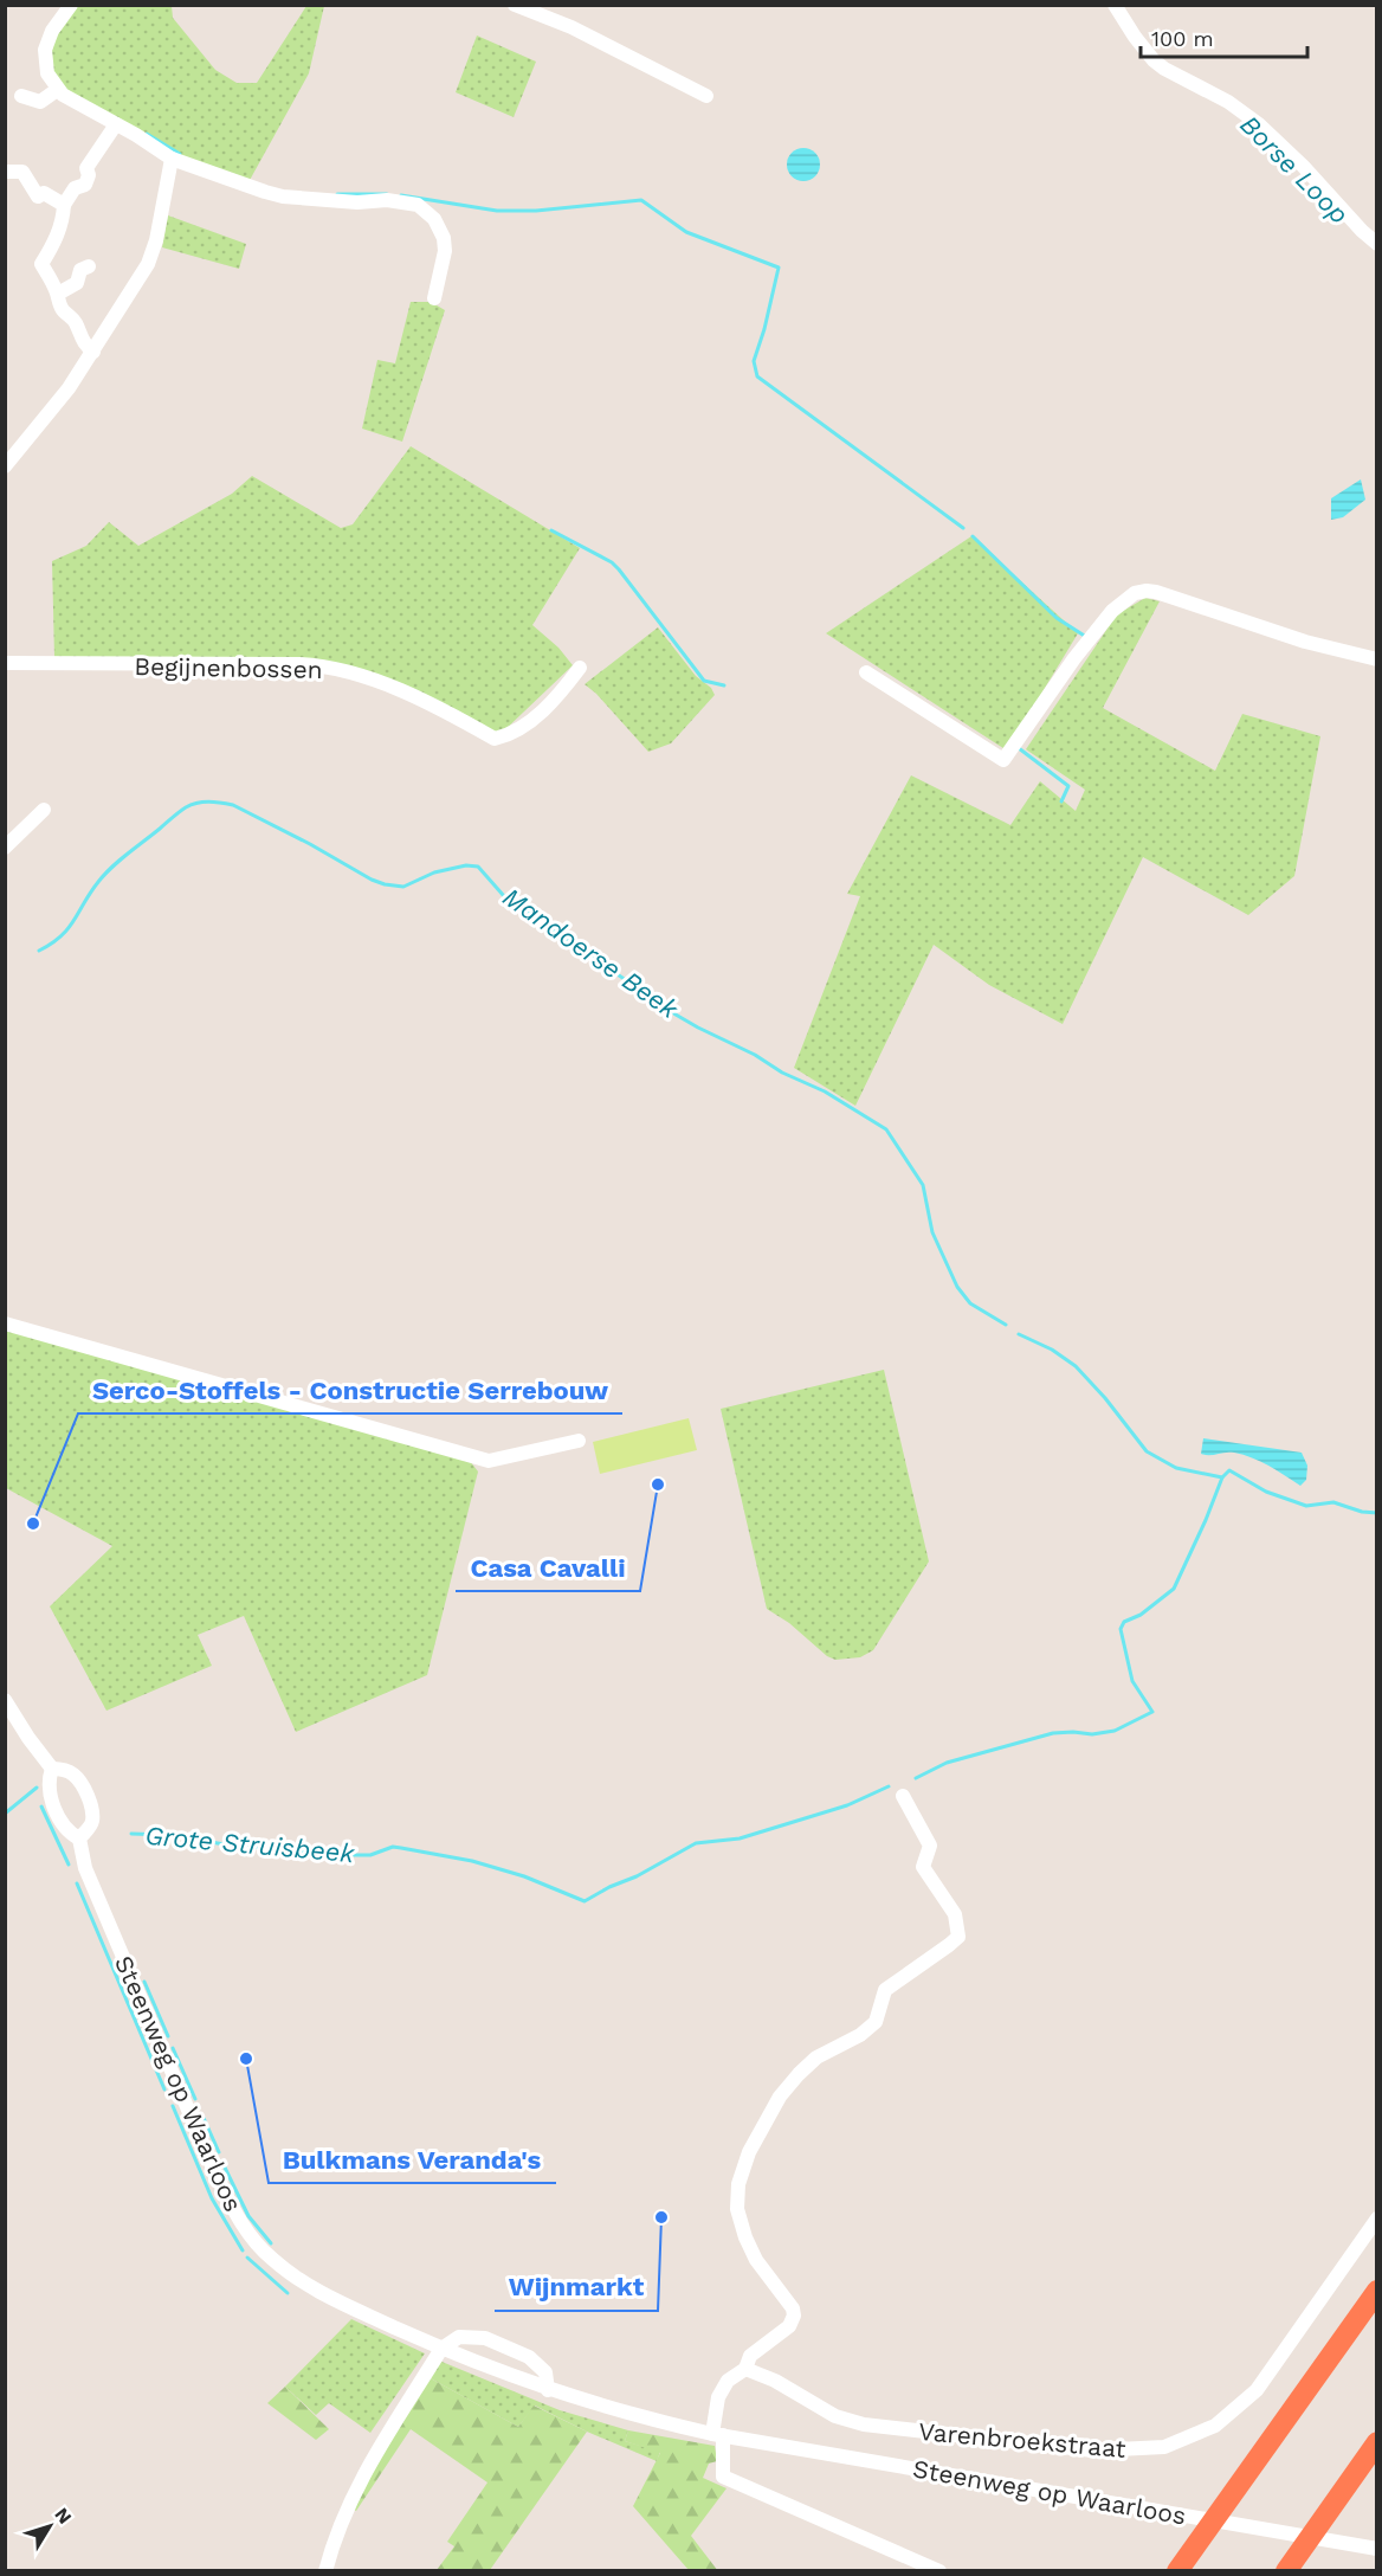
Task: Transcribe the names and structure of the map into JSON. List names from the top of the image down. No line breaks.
{"streets":{"street":["Begijnenbossen","Steenweg op Waarloos","Varenbroekstraat"]},"water":["Borse Loop","Mandoerse Beek","Grote Struisbeek"],"places":["Casa Cavalli","Serco-Stoffels - Constructie Serrebouw","Bulkmans Veranda's","Wijnmarkt"],"scale_bar":"100 m","north":"top right"}
